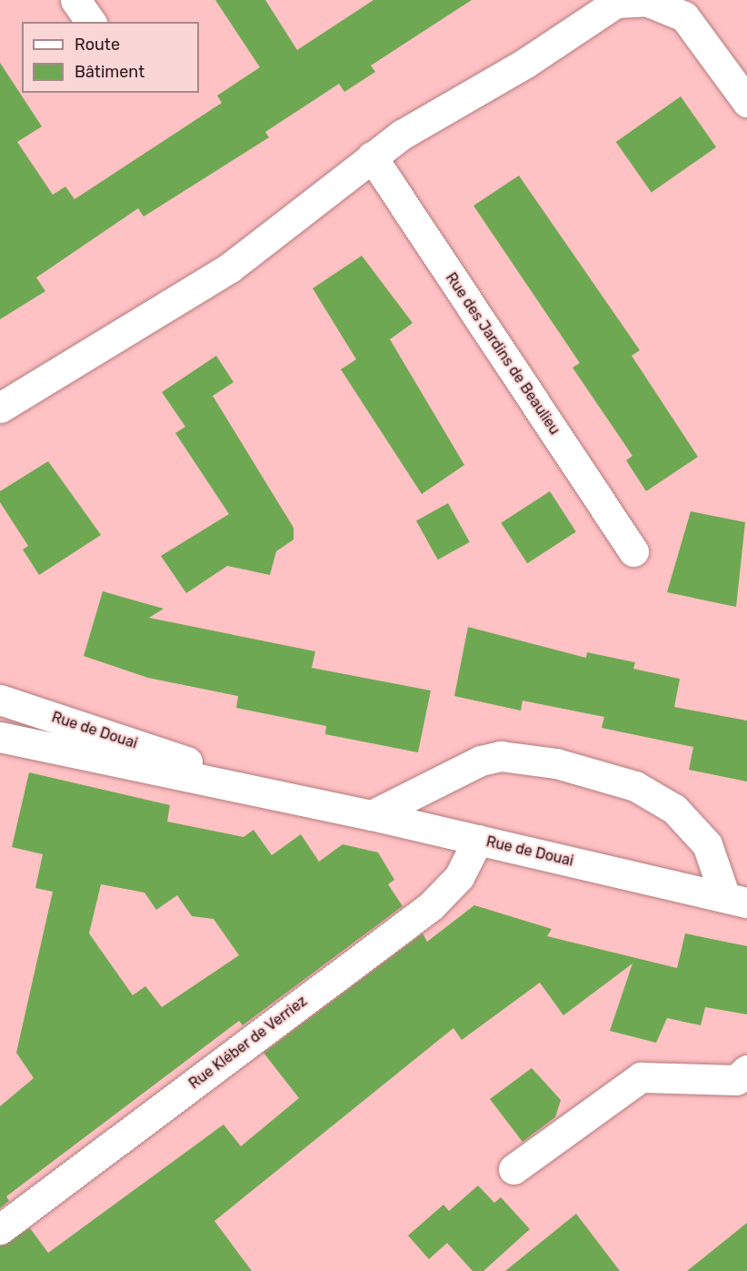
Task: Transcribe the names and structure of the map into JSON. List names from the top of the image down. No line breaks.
{"streets":{"street":["Rue des Jardins de Beaulieu","Rue de Douai","Rue Kléber de Verriez"]},"crossings":[["Rue de Douai","Rue Kléber de Verriez"]],"legend":["Route","Bâtiment"]}
